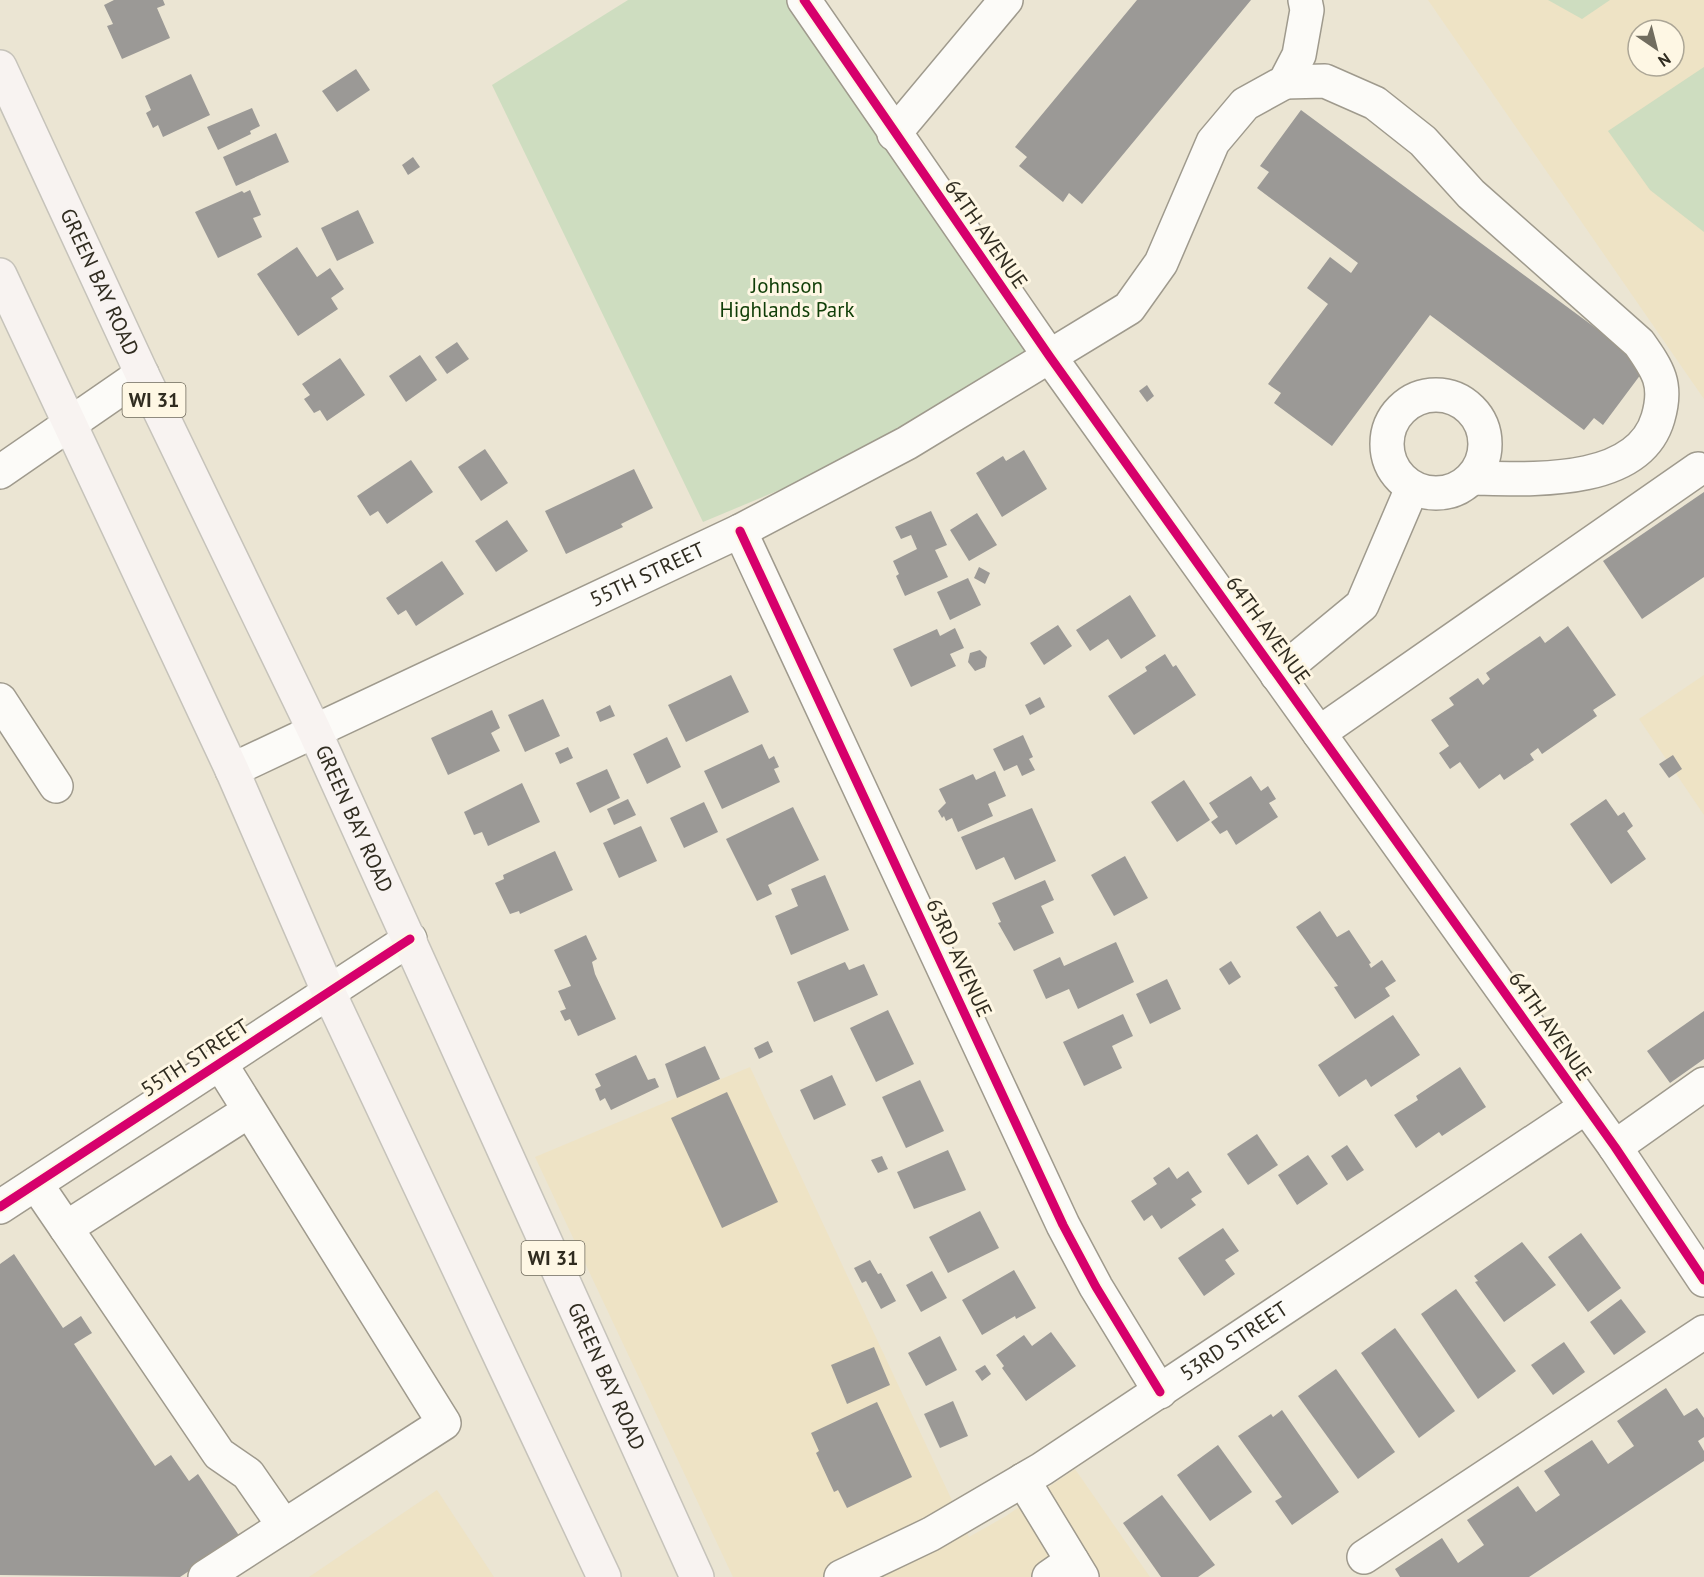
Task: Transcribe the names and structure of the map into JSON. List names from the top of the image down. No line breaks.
{"streets":{"main road":["GREEN BAY ROAD","WI 31"],"street":["64TH AVENUE","55TH STREET","63RD AVENUE","53RD STREET"]},"crossings":[["64TH AVENUE","55TH STREET"],["64TH AVENUE","53RD STREET"],["GREEN BAY ROAD","55TH STREET"],["55TH STREET","63RD AVENUE"],["63RD AVENUE","53RD STREET"]],"parks":["Johnson Highlands Park"],"north":"bottom right"}
